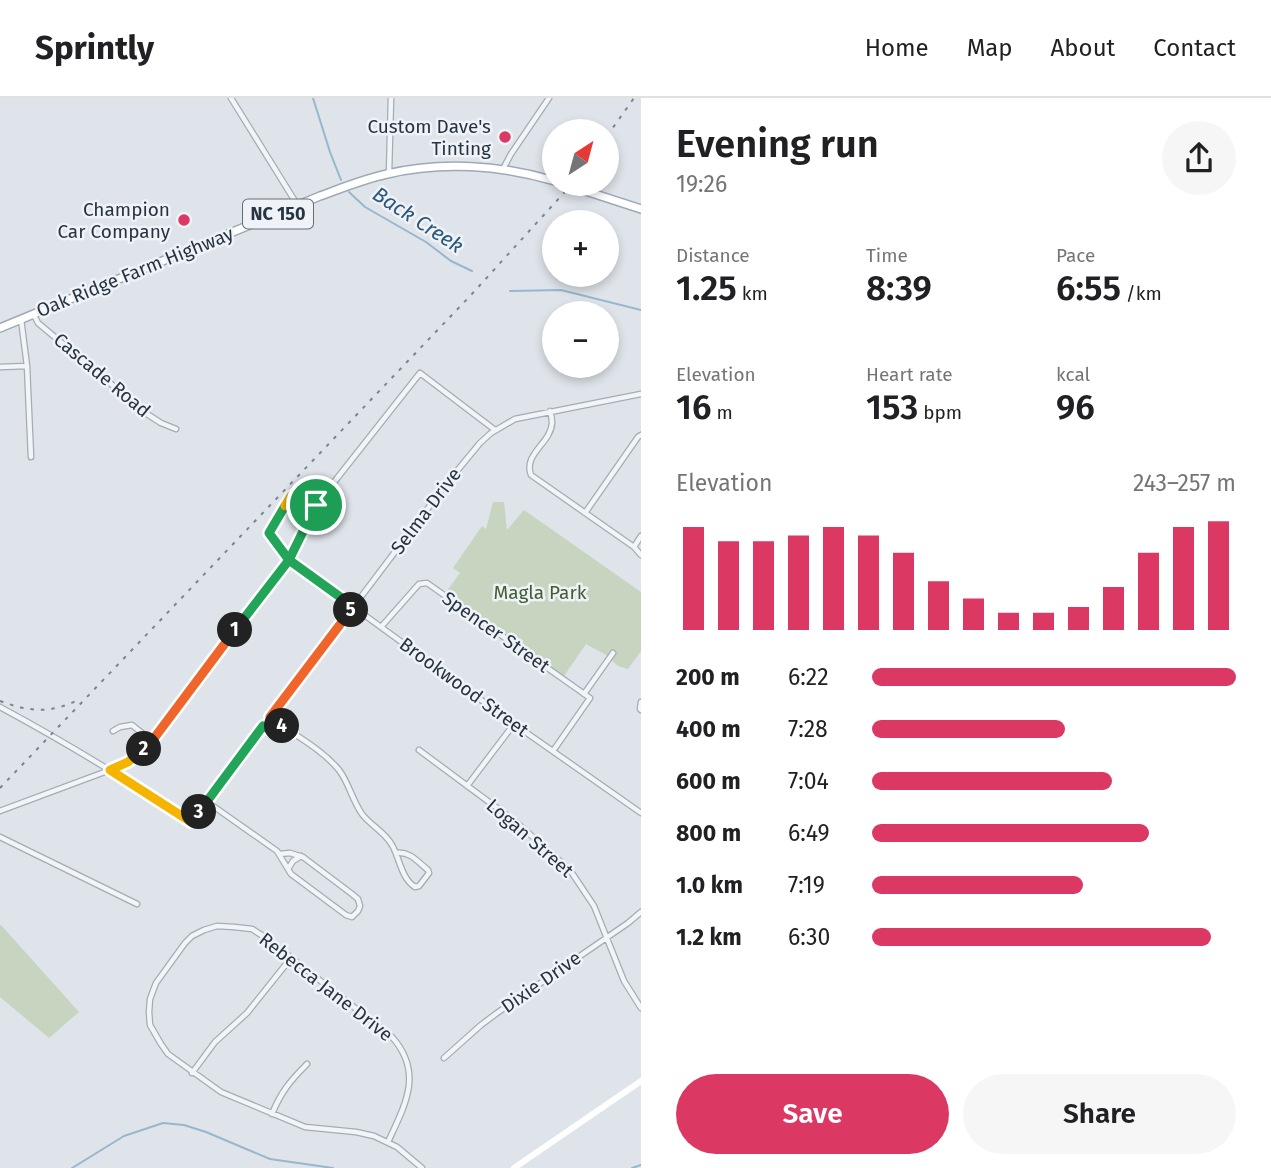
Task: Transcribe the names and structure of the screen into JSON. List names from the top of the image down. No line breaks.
{"streets":{"main road":["NC 150","Oak Ridge Farm Highway"],"street":["Cascade Road","Selma Drive","Spencer Street","Brookwood Street","Logan Street","Dixie Drive","Rebecca Jane Drive"]},"crossings":[["Oak Ridge Farm Highway","Cascade Road"],["Selma Drive","Brookwood Street"],["Spencer Street","Brookwood Street"],["Brookwood Street","Logan Street"],["Logan Street","Dixie Drive"]],"water":["Back Creek"],"parks":["Magla Park"],"places":["Custom Dave's Tinting","Champion Car Company"],"north":"top right","page":{"header":"Sprintly","nav":["Home","Map","About","Contact"],"heading":["Evening run","19:26"],"map_buttons":["+","−"],"stats":[["Distance","1.25 km"],["Time","8:39"],["Pace","6:55 /km"],["Elevation","16 m"],["Heart rate","153 bpm"],["kcal","96"]],"chart":["Elevation","243–257 m"],"pins":["5","1","4","2","3"],"list":[{"name":"200 m","note":"6:22"},{"name":"400 m","note":"7:28"},{"name":"600 m","note":"7:04"},{"name":"800 m","note":"6:49"},{"name":"1.0 km","note":"7:19"},{"name":"1.2 km","note":"6:30"}],"buttons":["Save","Share"]}}
